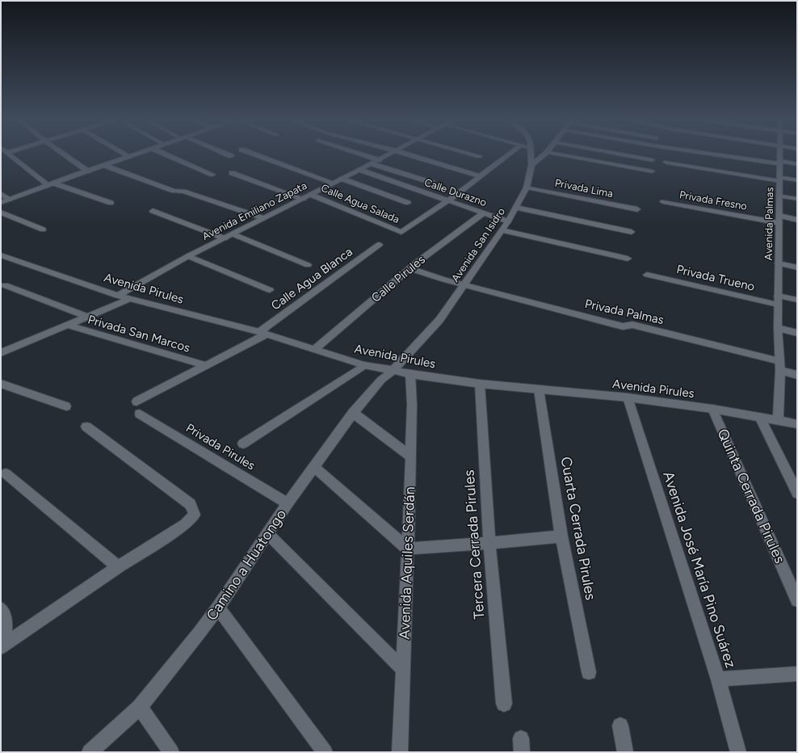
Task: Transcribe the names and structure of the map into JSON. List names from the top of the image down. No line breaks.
{"streets":{"street":["Privada Lima","Calle Durazno","Privada Fresno","Calle Agua Salada","Avenida Emiliano Zapata","Avenida Palmas","Avenida San Isidro","Privada Trueno","Calle Agua Blanca","Calle Pirules","Avenida Pirules","Privada Palmas","Privada San Marcos","Privada Pirules","Quinta Cerrada Pirules","Cuarta Cerrada Pirules","Tercera Cerrada Pirules","Avenida Aquiles Serdán","Camino a Huatongo","Avenida José María Pino Suárez"]},"crossings":[["Privada Lima","Avenida San Isidro"],["Calle Durazno","Calle Agua Salada"],["Calle Durazno","Avenida Emiliano Zapata"],["Calle Durazno","Avenida San Isidro"],["Calle Durazno","Calle Pirules"],["Privada Fresno","Avenida Palmas"],["Calle Agua Salada","Avenida Emiliano Zapata"],["Avenida Emiliano Zapata","Avenida Pirules"],["Avenida Palmas","Privada Trueno"],["Avenida Palmas","Avenida Pirules"],["Avenida Palmas","Privada Palmas"],["Avenida San Isidro","Avenida Pirules"],["Avenida San Isidro","Privada Palmas"],["Avenida San Isidro","Camino a Huatongo"],["Calle Agua Blanca","Avenida Pirules"],["Calle Agua Blanca","Privada San Marcos"],["Calle Pirules","Avenida Pirules"],["Calle Pirules","Privada Palmas"],["Avenida Pirules","Quinta Cerrada Pirules"],["Avenida Pirules","Cuarta Cerrada Pirules"],["Avenida Pirules","Tercera Cerrada Pirules"],["Avenida Pirules","Avenida Aquiles Serdán"],["Avenida Pirules","Camino a Huatongo"],["Avenida Pirules","Avenida José María Pino Suárez"],["Privada Pirules","Camino a Huatongo"]]}
